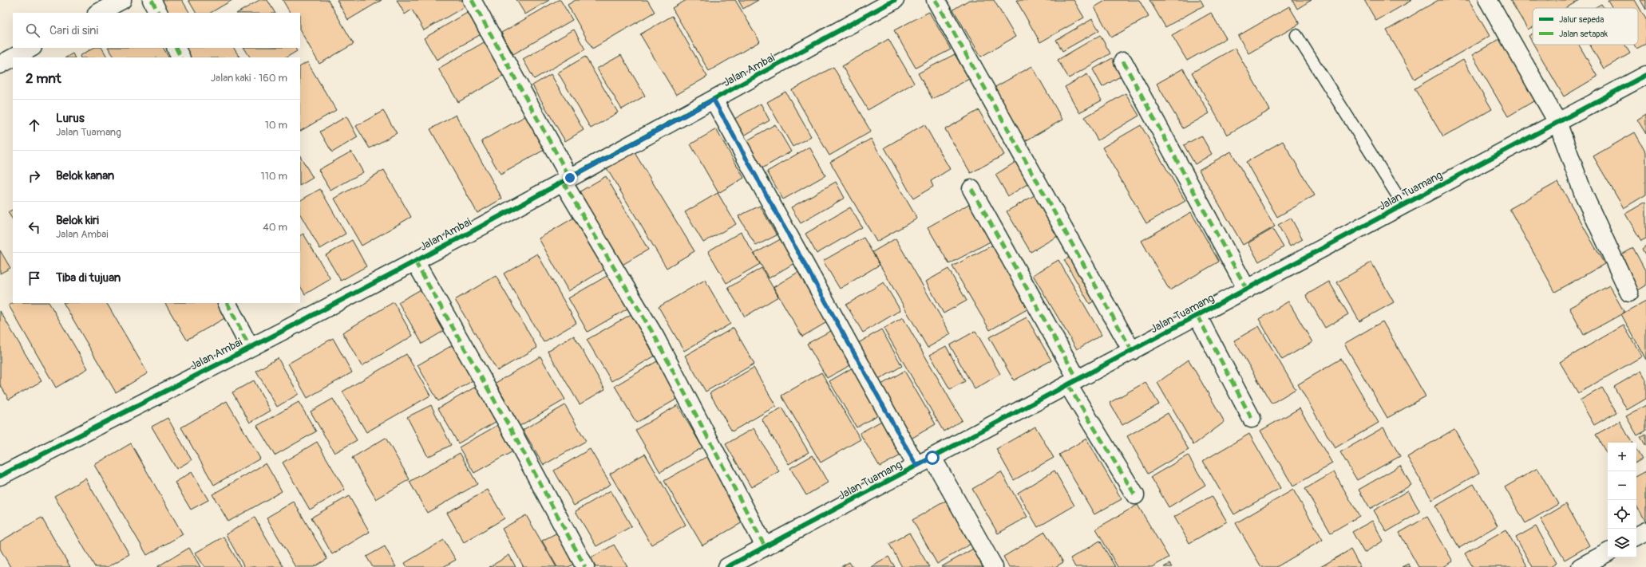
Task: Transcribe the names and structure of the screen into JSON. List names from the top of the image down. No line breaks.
{"streets":{"street":["Jalan Ambai","Jalan Tuamang"]},"legend":["Jalur sepeda","Jalan setapak"],"page":{"search":"Cari di sini","heading":["2 mnt","Jalan kaki · 160 m"],"list":[["Lurus","Jalan Tuamang","10 m"],["Belok kanan","110 m"],["Belok kiri","Jalan Ambai","40 m"],"Tiba di tujuan"],"map_buttons":["+","−"]}}
